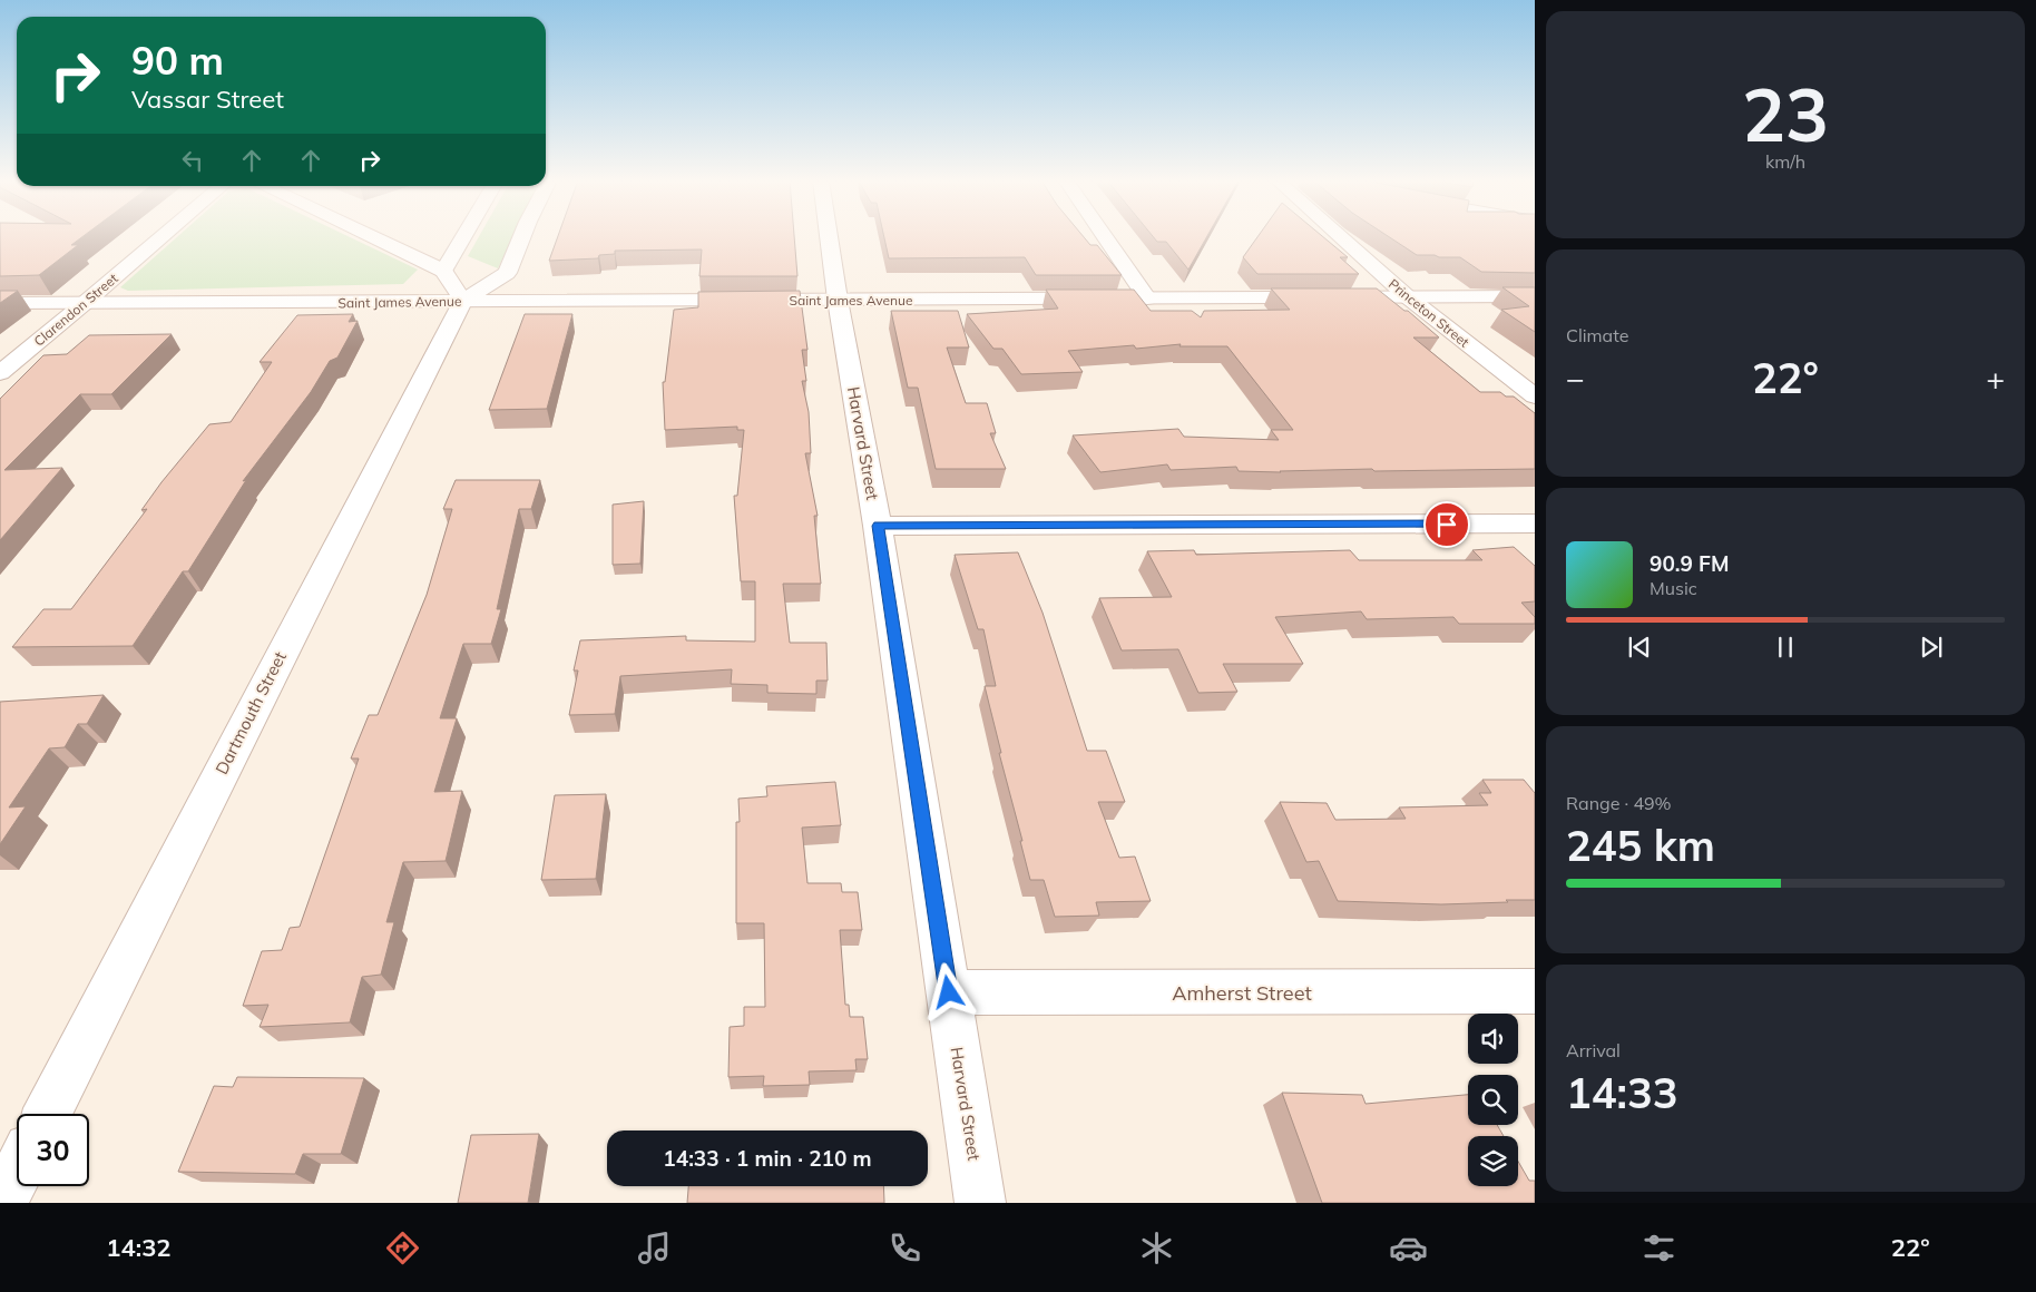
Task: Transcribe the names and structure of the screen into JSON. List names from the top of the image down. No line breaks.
{"streets":{"street":["Saint James Avenue","Clarendon Street","Princeton Street","Harvard Street","Dartmouth Street","Amherst Street"]},"crossings":[["Saint James Avenue","Clarendon Street"],["Saint James Avenue","Princeton Street"],["Saint James Avenue","Harvard Street"],["Saint James Avenue","Dartmouth Street"],["Harvard Street","Amherst Street"]],"page":{"tile":[["23","km/h"],"Climate",["Range · 49%","245 km"],["Arrival","14:33"]],"turn":["90 m","Vassar Street"],"heat":["−","22°","+"],"song":["90.9 FM","Music"],"limit":"30","trip":"14:33 · 1 min · 210 m","tabs":["14:32","22°"]}}
